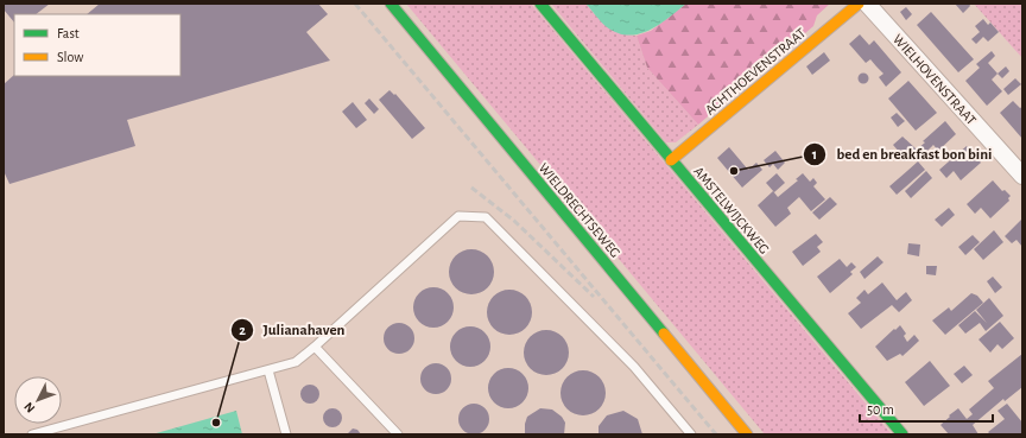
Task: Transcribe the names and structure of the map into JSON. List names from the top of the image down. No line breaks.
{"streets":{"street":["ACHTHOEVENSTRAAT","WIELHOVENSTRAAT","WIELDRECHTSEWEG","AMSTELWIJCKWEG"]},"crossings":[["ACHTHOEVENSTRAAT","AMSTELWIJCKWEG"]],"places":["bed en breakfast bon bini","Julianahaven"],"legend":["Fast","Slow"],"scale_bar":"50 m","north":"bottom left"}
